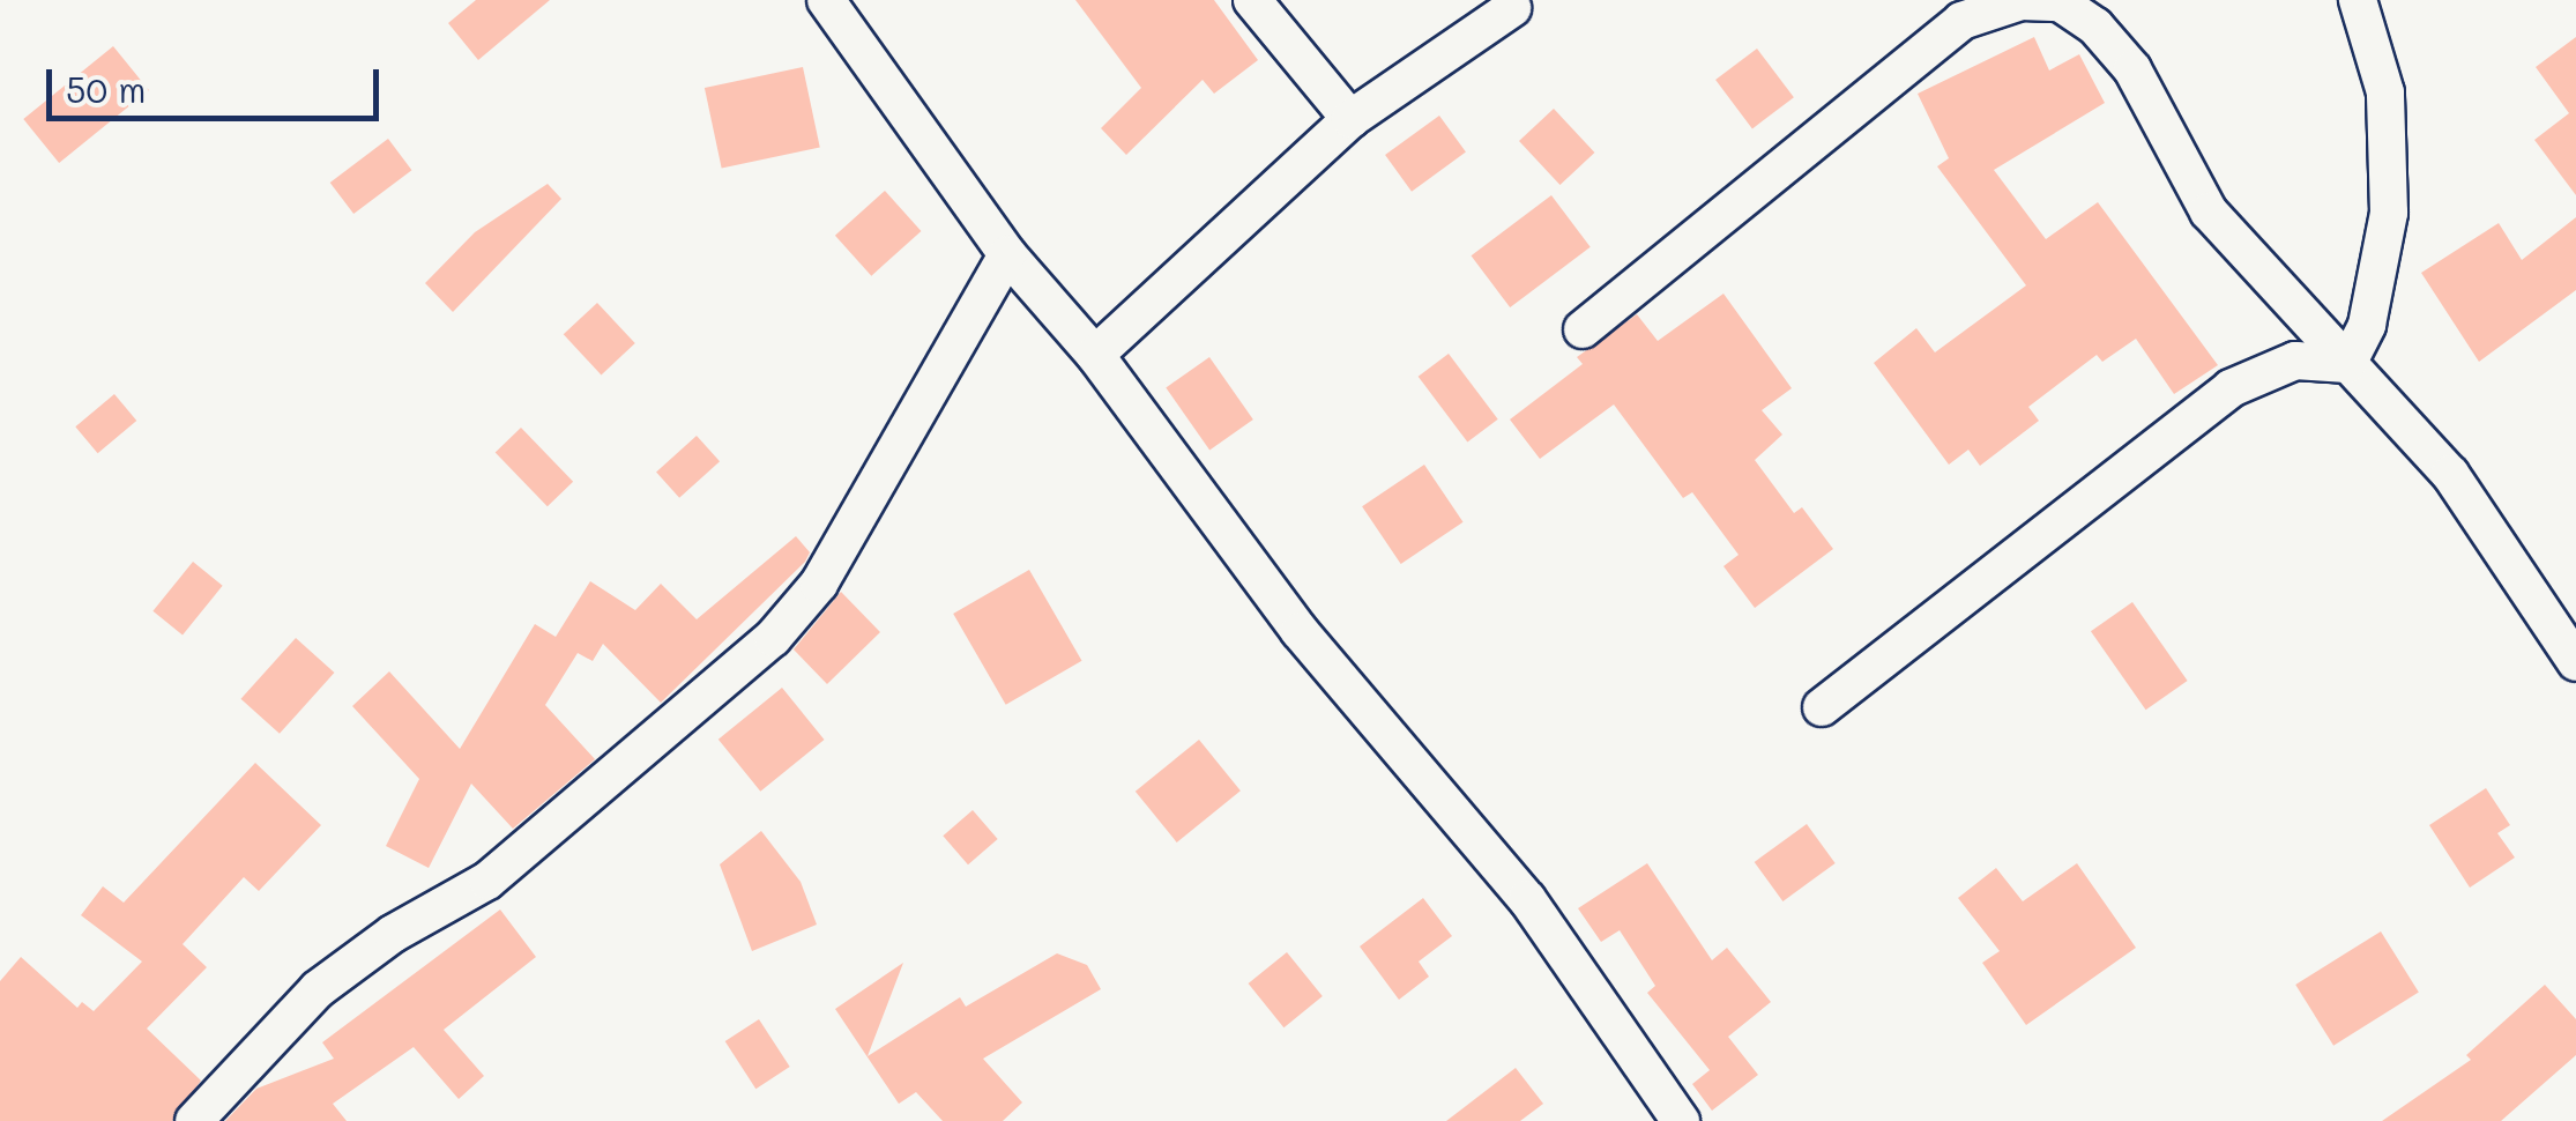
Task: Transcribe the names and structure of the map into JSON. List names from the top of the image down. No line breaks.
{"scale_bar":"50 m"}
